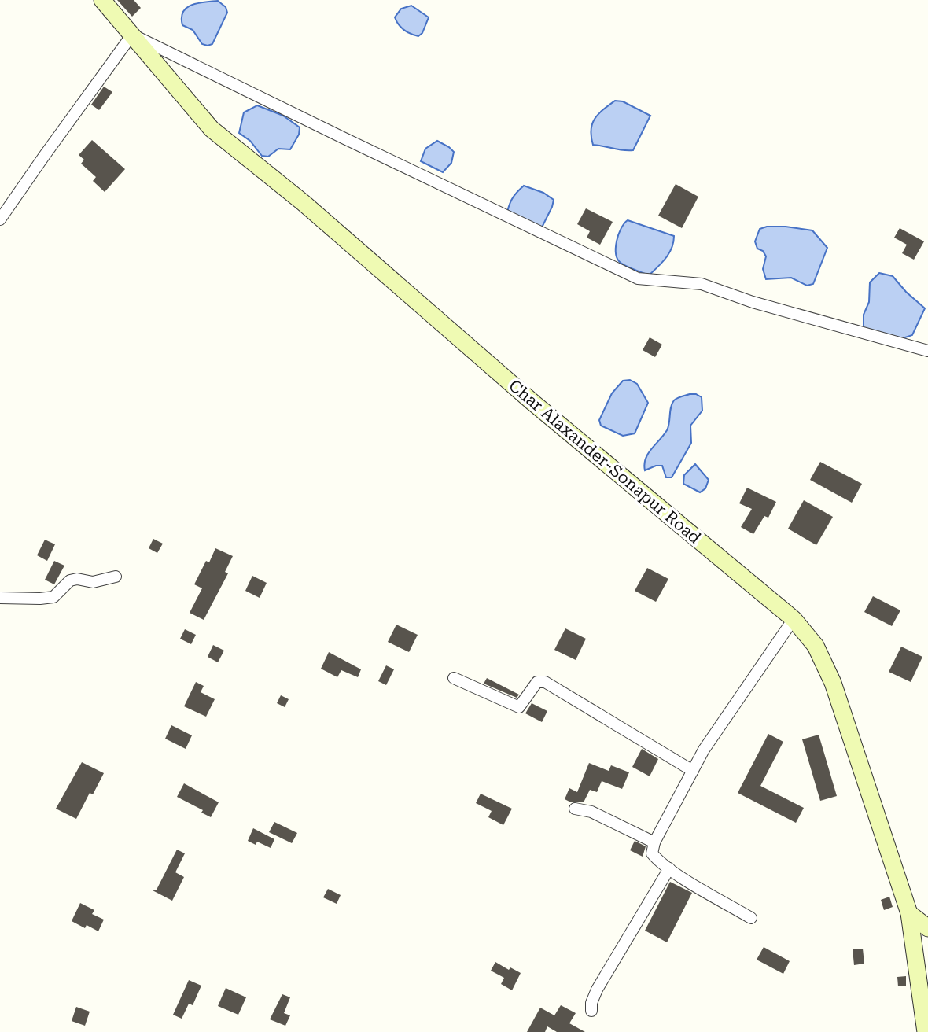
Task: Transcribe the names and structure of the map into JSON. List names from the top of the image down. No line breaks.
{"streets":{"main road":["Char Alaxander-Sonapur Road"]}}
